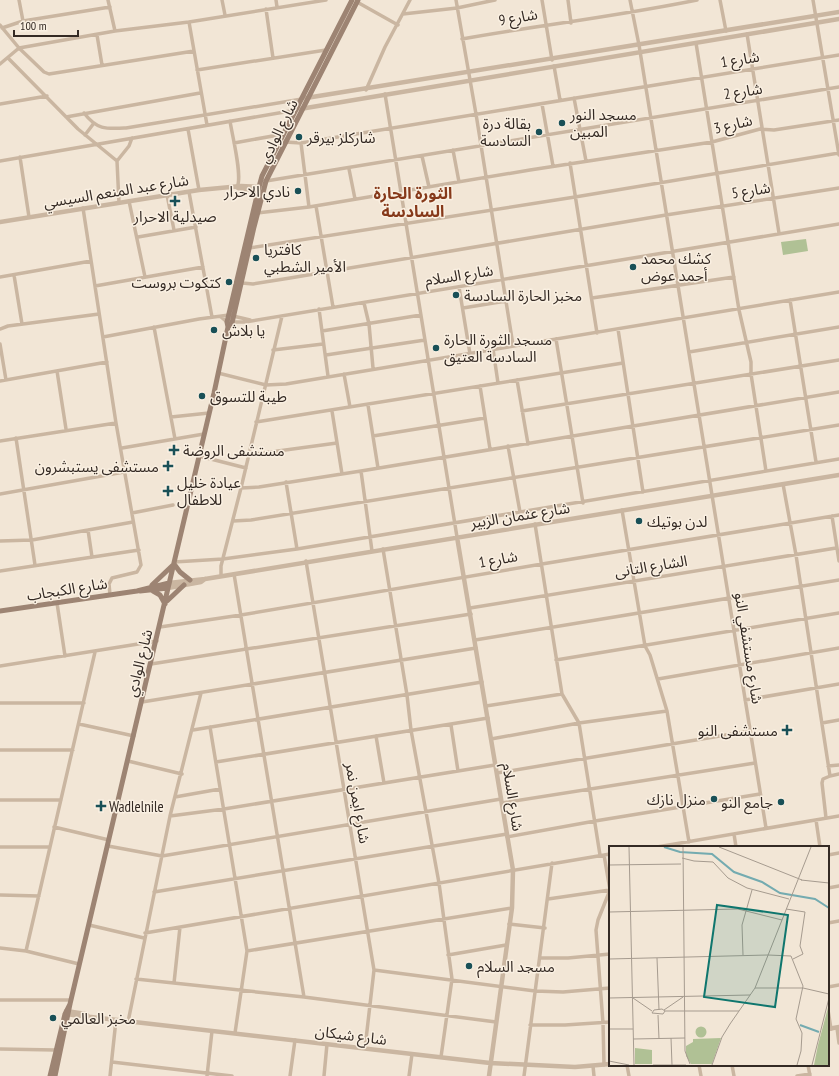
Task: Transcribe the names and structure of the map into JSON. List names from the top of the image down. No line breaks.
{"streets":{"main road":["شارع الوادي","شارع الكبجاب"],"street":["شارع 9","شارع 1","شارع 2","شارع 3","شارع 5","شارع عبد المنعم السيسي","شارع السلام","شارع عثمان الزبير","الشارع التانى","شارع مستشفي النو","شارع ايمن نمر","شارع شيكان"]},"crossings":[["شارع 9","شارع مستشفي النو"],["شارع 1","شارع الوادي"],["شارع 1","شارع السلام"],["شارع 1","شارع مستشفي النو"],["شارع 1","شارع ايمن نمر"],["شارع 2","شارع الوادي"],["شارع 2","شارع مستشفي النو"],["شارع 3","شارع الوادي"],["شارع 3","شارع مستشفي النو"],["شارع الوادي","شارع 5"],["شارع الوادي","شارع عبد المنعم السيسي"],["شارع الوادي","شارع السلام"],["شارع الوادي","شارع عثمان الزبير"],["شارع الوادي","شارع الكبجاب"],["شارع الوادي","شارع شيكان"],["شارع 5","شارع مستشفي النو"],["شارع السلام","شارع عثمان الزبير"],["شارع السلام","الشارع التانى"],["شارع السلام","شارع مستشفي النو"],["شارع السلام","شارع شيكان"],["شارع عثمان الزبير","شارع الكبجاب"],["شارع عثمان الزبير","شارع مستشفي النو"],["شارع عثمان الزبير","شارع ايمن نمر"],["الشارع التانى","شارع مستشفي النو"],["شارع ايمن نمر","شارع شيكان"]],"districts":["الثورة الحارة السادسة"],"places":{"other":["مسجد النور المبين","بقالة درة السادسة","شاركلز بيرقر","نادي الاحرار","كافتريا الأمير الشطبي","كشك محمد أحمد عوض","كتكوت بروست","مخبز الحارة السادسة","يا بلاش","مسجد الثورة الحارة السادسة العتيق","طيبة للتسوق","لدن بوتيك","منزل نازك","جامع النو","مسجد السلام","مخبز العالمي"],"health":["صيدلية الاحرار","مستشفى الروضة","مستشفى يستبشرون","عيادة خليل للاطفال","مستشفى النو","Wadlelnile"]},"scale_bar":"100 m"}
